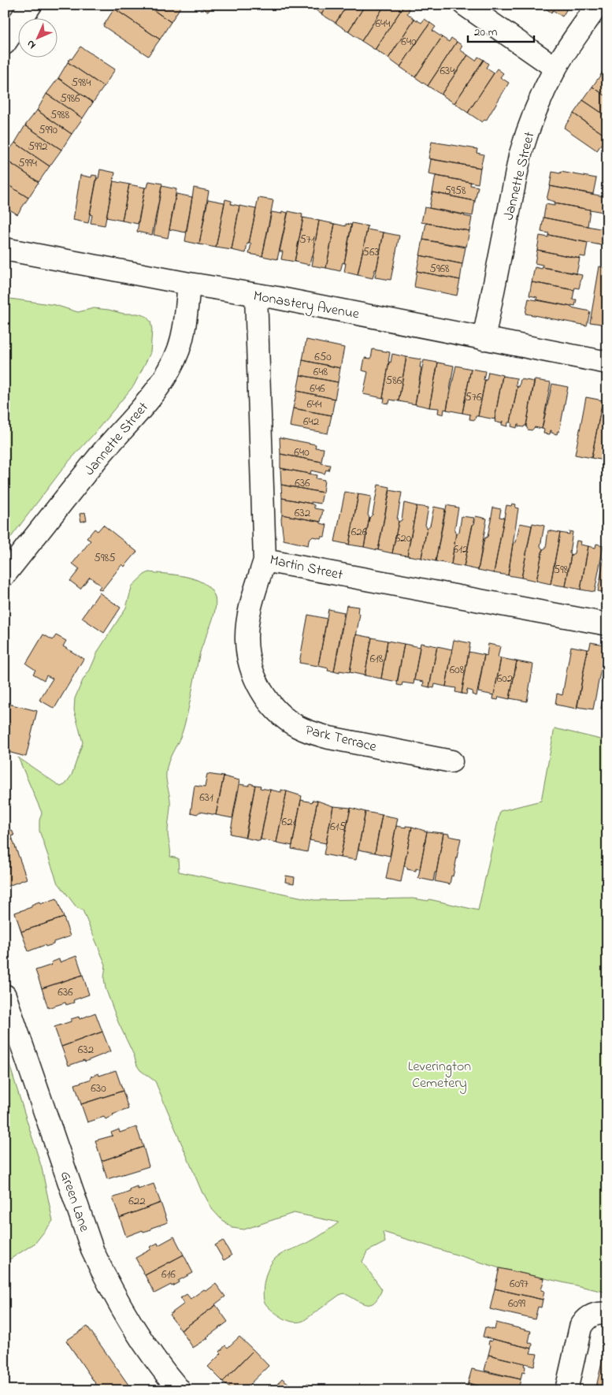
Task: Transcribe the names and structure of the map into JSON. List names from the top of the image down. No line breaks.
{"streets":{"street":["Jannette Street","Monastery Avenue","Martin Street","Park Terrace","Green Lane"]},"crossings":[["Jannette Street","Monastery Avenue"],["Monastery Avenue","Martin Street"],["Martin Street","Park Terrace"]],"parks":["Leverington Cemetery"],"house_numbers":["644","640","634","5984","5986","5988","5990","5992","5994","5958","571","563","5968","650","648","586","646","576","644","642","640","636","632","626","620","612","5985","598","618","608","602","631","621","615","636","632","630","622","616","6097","6099"],"scale_bar":"20 m","north":"bottom left"}
